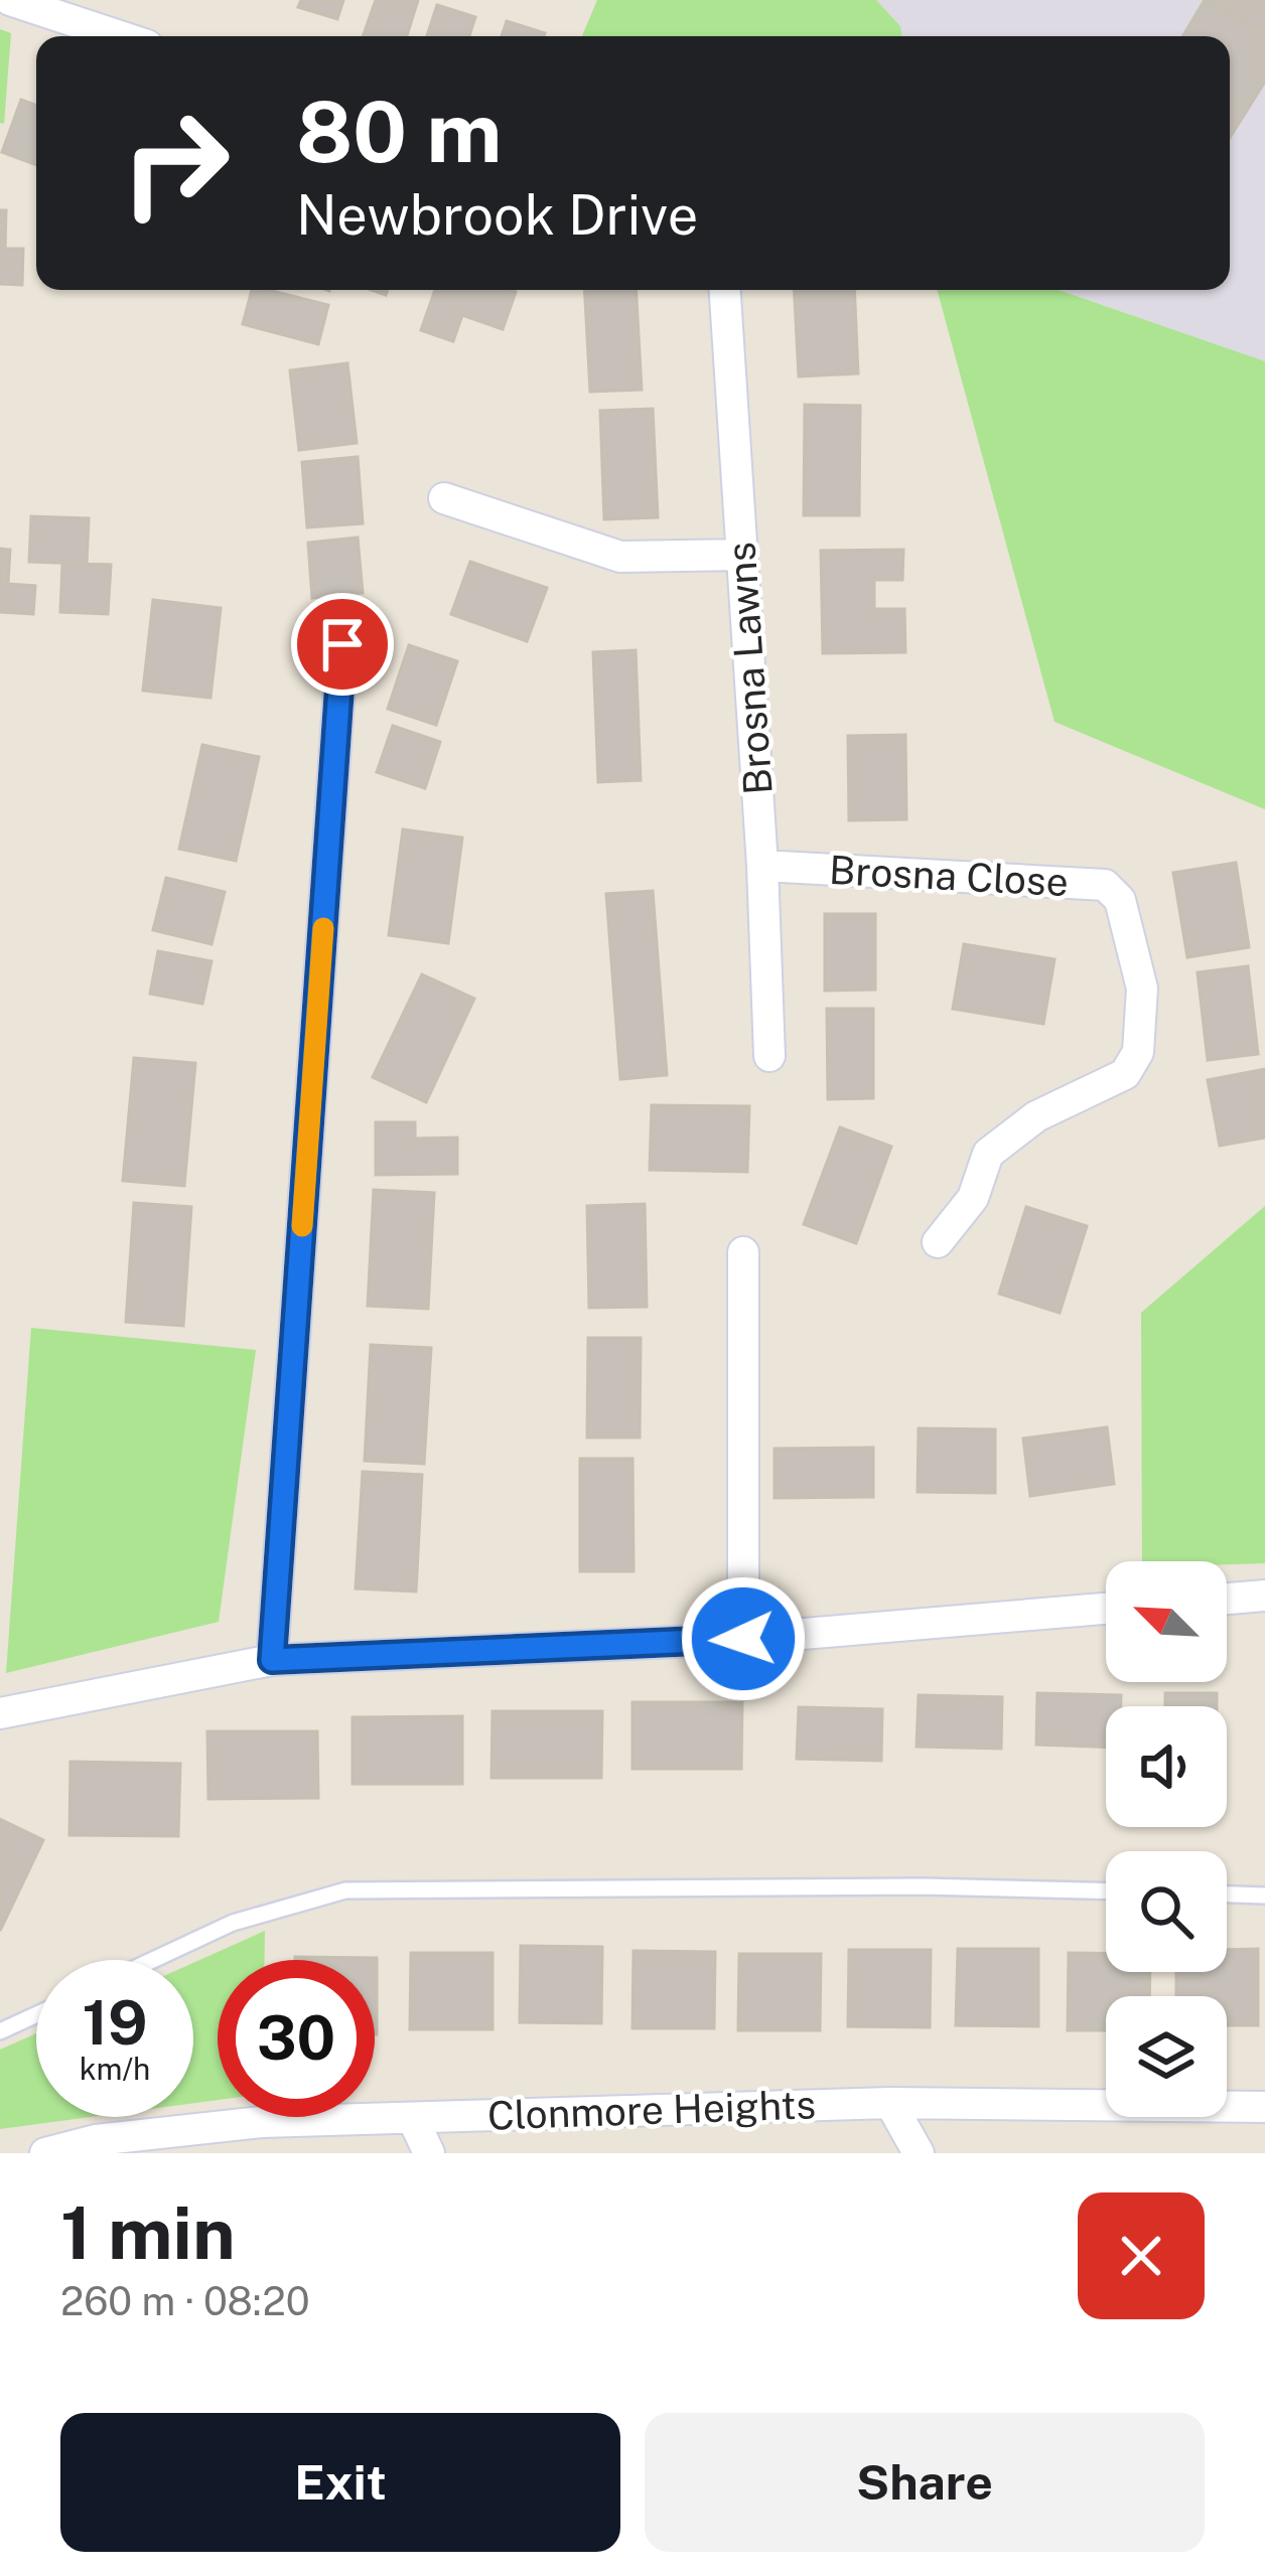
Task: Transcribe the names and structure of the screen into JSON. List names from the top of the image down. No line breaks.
{"streets":{"street":["Brosna Lawns","Brosna Close","Clonmore Heights"]},"crossings":[["Brosna Lawns","Brosna Close"]],"north":"top left","page":{"turn":["80 m","Newbrook Drive"],"speed":"19 km/h","limit":"30","heading":["1 min","260 m · 08:20"],"buttons":["Exit","Share"]}}
